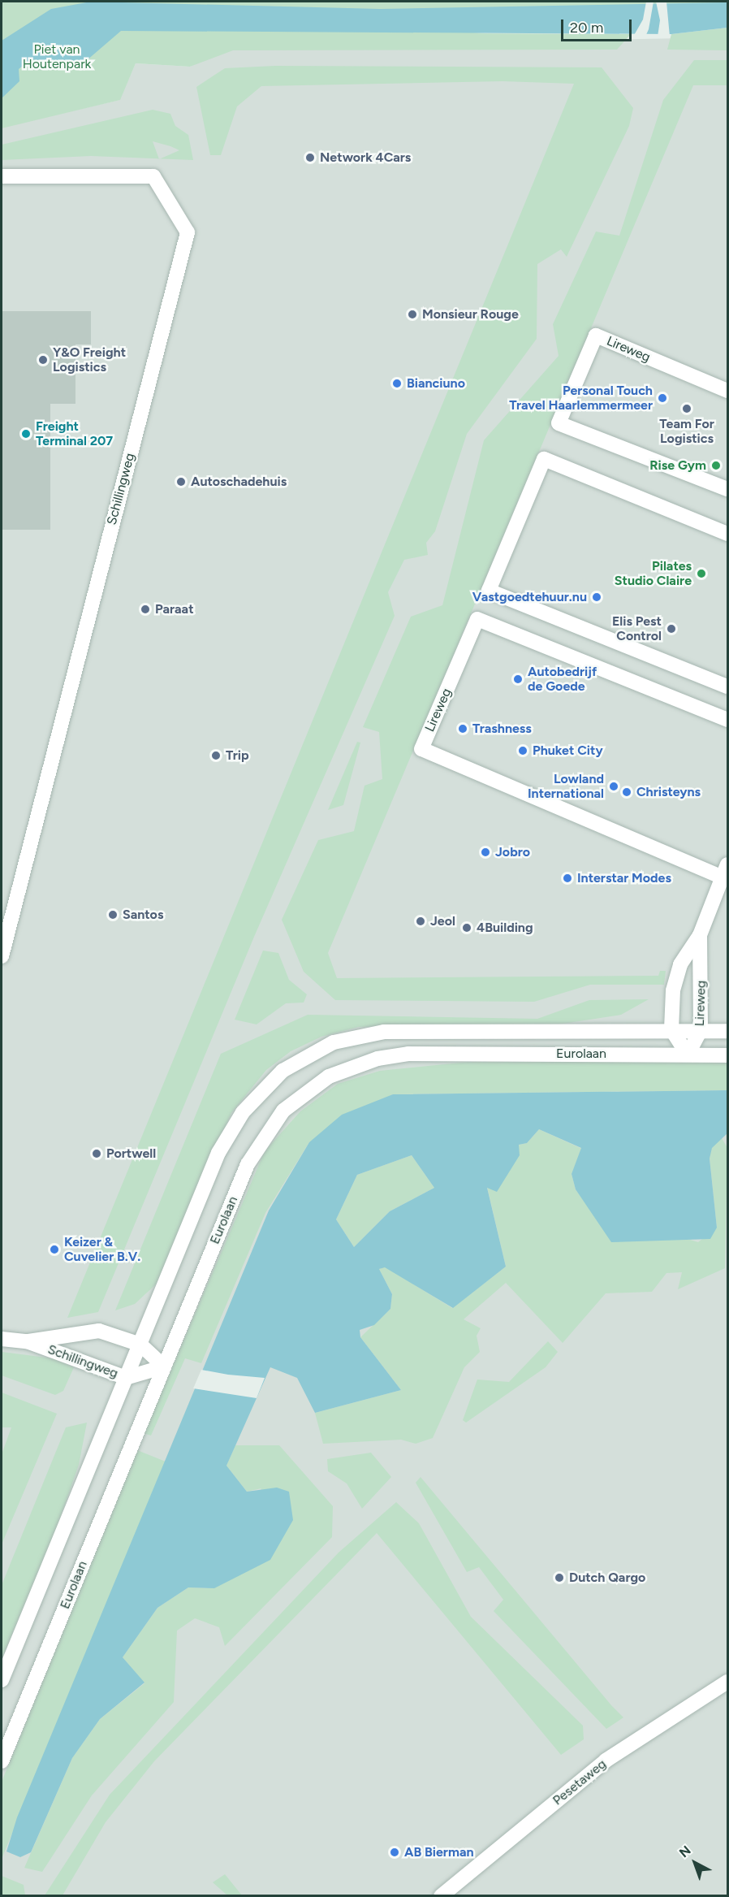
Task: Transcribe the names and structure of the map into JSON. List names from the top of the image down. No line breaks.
{"streets":{"street":["Lireweg","Schillingweg","Eurolaan","Pesetaweg"]},"crossings":[["Lireweg","Eurolaan"],["Schillingweg","Eurolaan"]],"parks":["Piet van Houtenpark"],"places":["Network 4Cars","Monsieur Rouge","Y&O Freight Logistics","Bianciuno","Personal Touch Travel Haarlemmermeer","Team For Logistics","Freight Terminal 207","Rise Gym","Autoschadehuis","Pilates Studio Claire","Vastgoedtehuur.nu","Paraat","Elis Pest Control","Autobedrijf de Goede","Trashness","Phuket City","Trip","Lowland International","Christeyns","Jobro","Interstar Modes","Santos","Jeol","4Building","Portwell","Keizer & Cuvelier B.V.","Dutch Qargo","AB Bierman"],"scale_bar":"20 m","north":"top left"}
